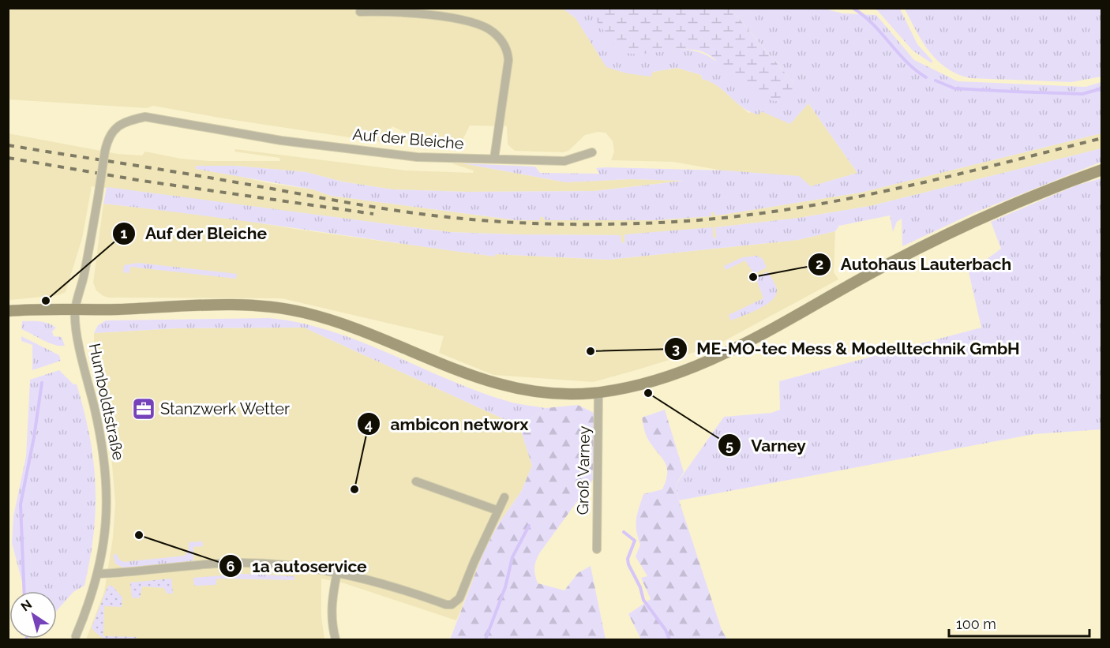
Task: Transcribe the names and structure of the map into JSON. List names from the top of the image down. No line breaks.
{"streets":{"street":["Auf der Bleiche","Humboldtstraße","Groß Varney"]},"crossings":[["Auf der Bleiche","Humboldtstraße"]],"places":{"other":["Autohaus Lauterbach","Auf der Bleiche","ME-MO-tec Mess & Modelltechnik GmbH","Varney","ambicon networx","1a autoservice"],"office":["Stanzwerk Wetter"]},"scale_bar":"100 m","north":"top left"}
